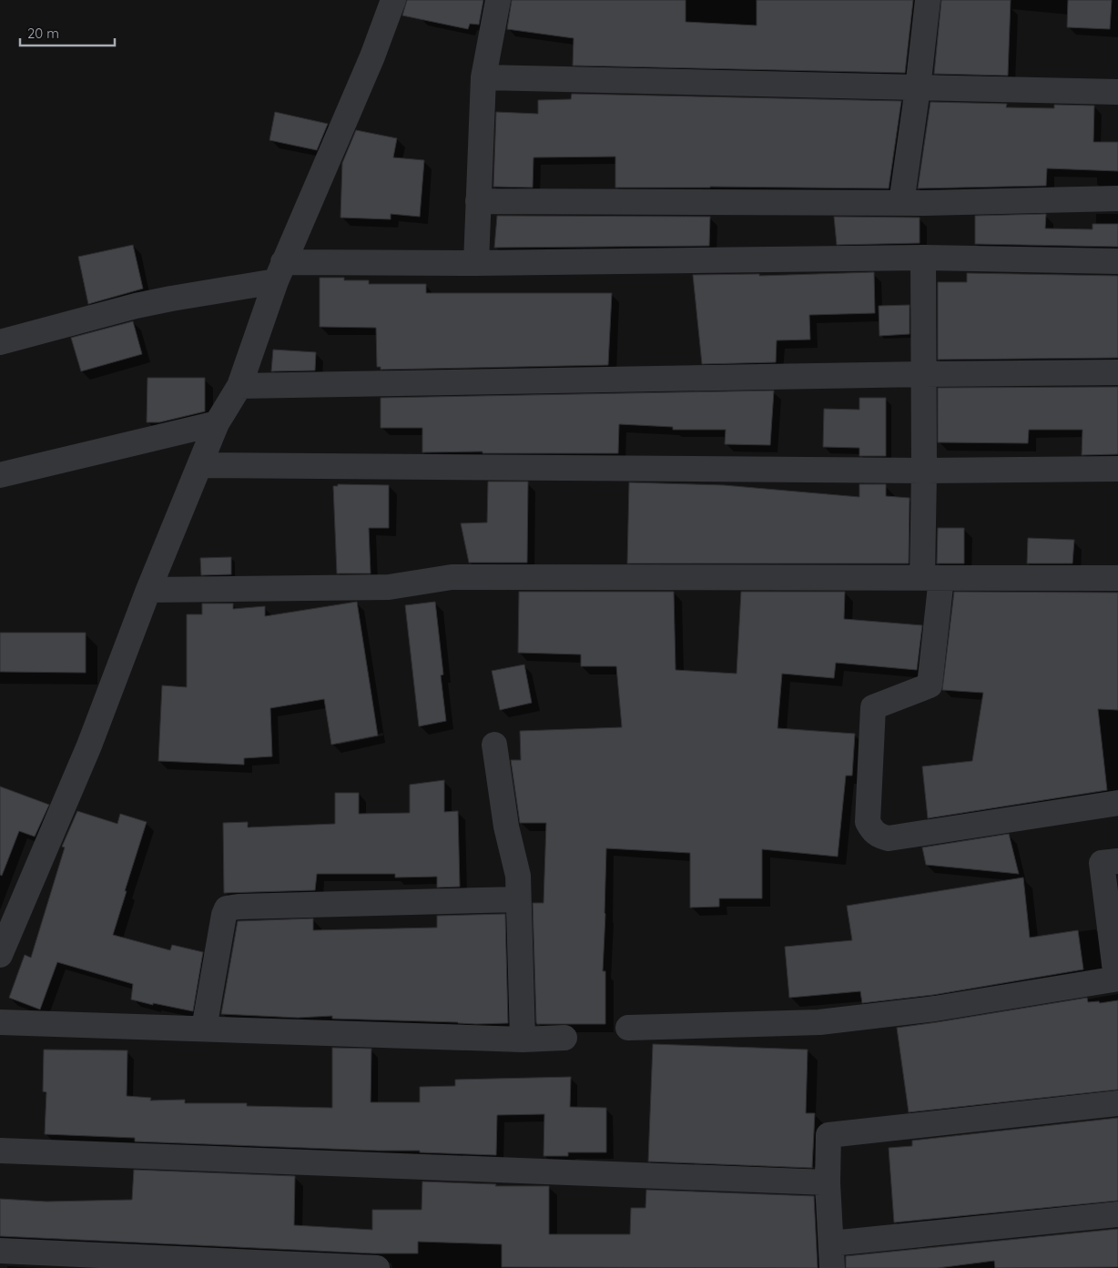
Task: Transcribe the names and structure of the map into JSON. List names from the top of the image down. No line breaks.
{"scale_bar":"20 m"}
